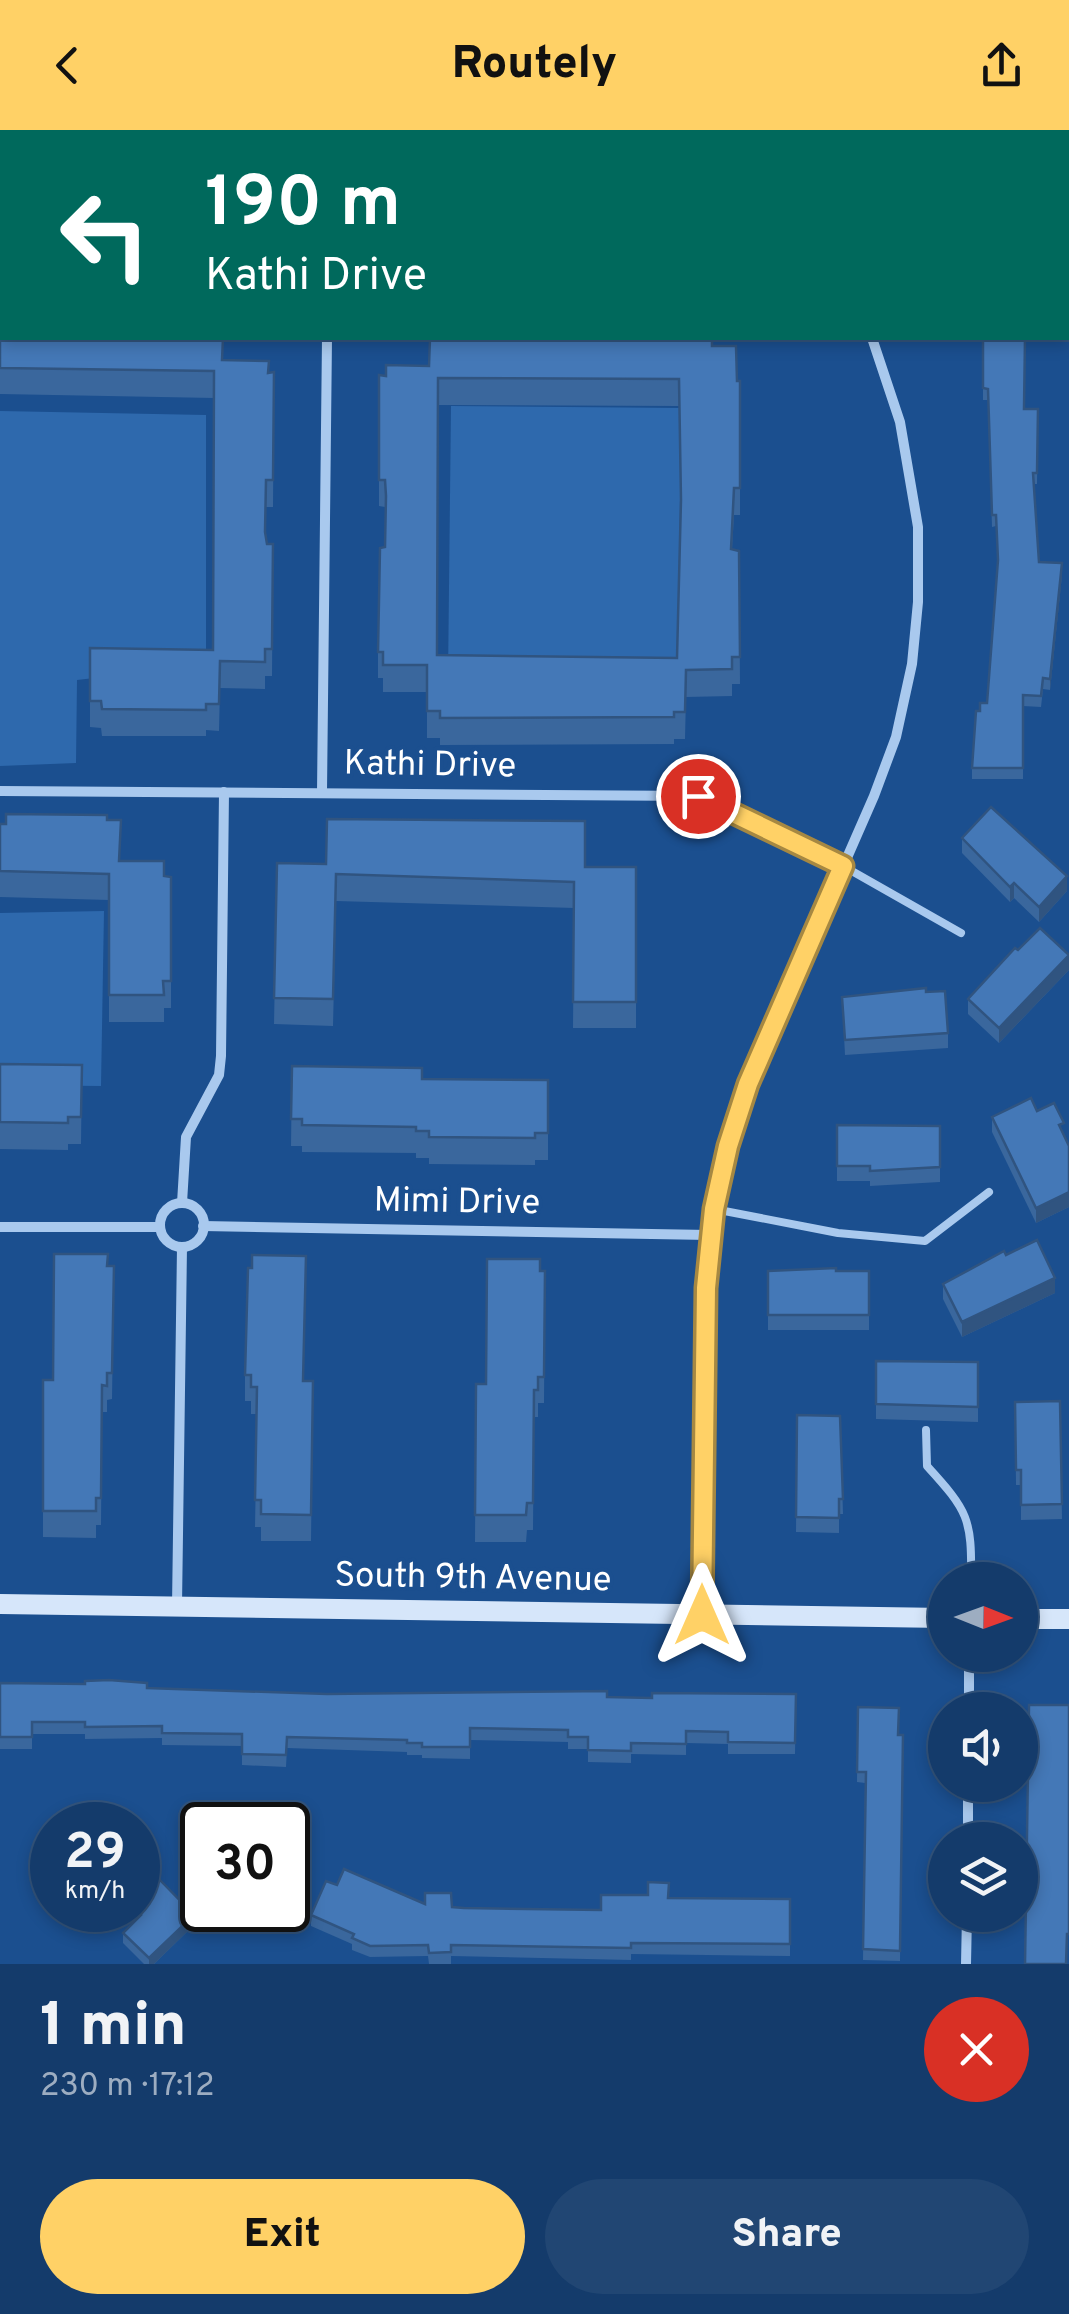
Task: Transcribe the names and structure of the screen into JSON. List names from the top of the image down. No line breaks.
{"streets":{"street":["Kathi Drive","Mimi Drive","South 9th Avenue"]},"north":"right","page":{"header":"Routely","turn":["190 m","Kathi Drive"],"speed":"29 km/h","limit":"30","heading":["1 min","230 m · 17:12"],"buttons":["Exit","Share"]}}
